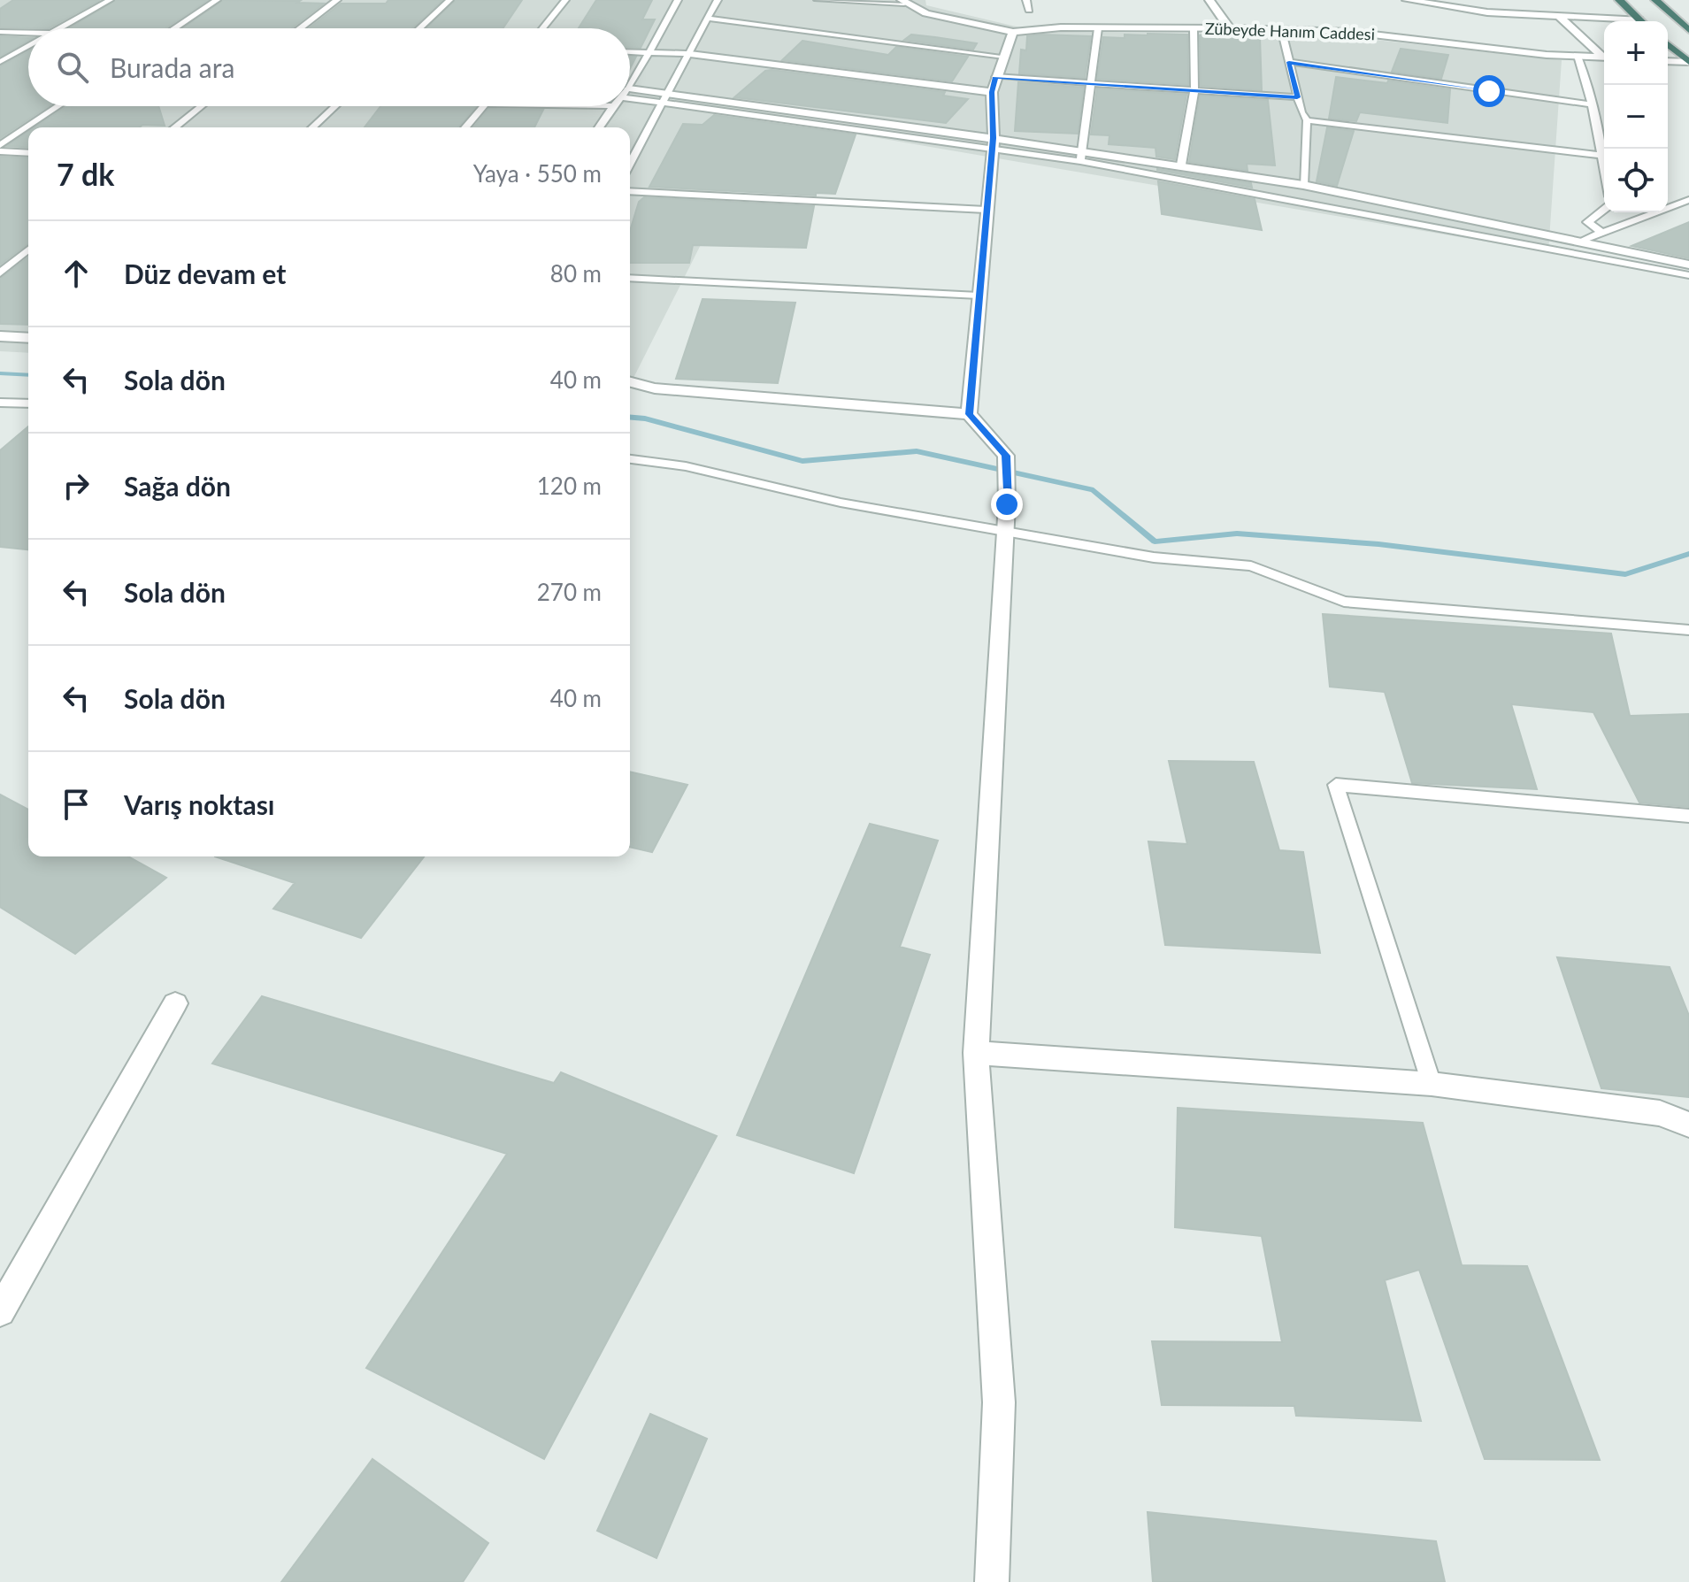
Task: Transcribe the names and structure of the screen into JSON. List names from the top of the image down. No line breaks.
{"streets":{"street":["Zübeyde Hanım Caddesi"]},"page":{"map_buttons":["+","−"],"search":"Burada ara","heading":["7 dk","Yaya · 550 m"],"list":[["Düz devam et","80 m"],["Sola dön","40 m"],["Sağa dön","120 m"],["Sola dön","270 m"],["Sola dön","40 m"],"Varış noktası"]}}
